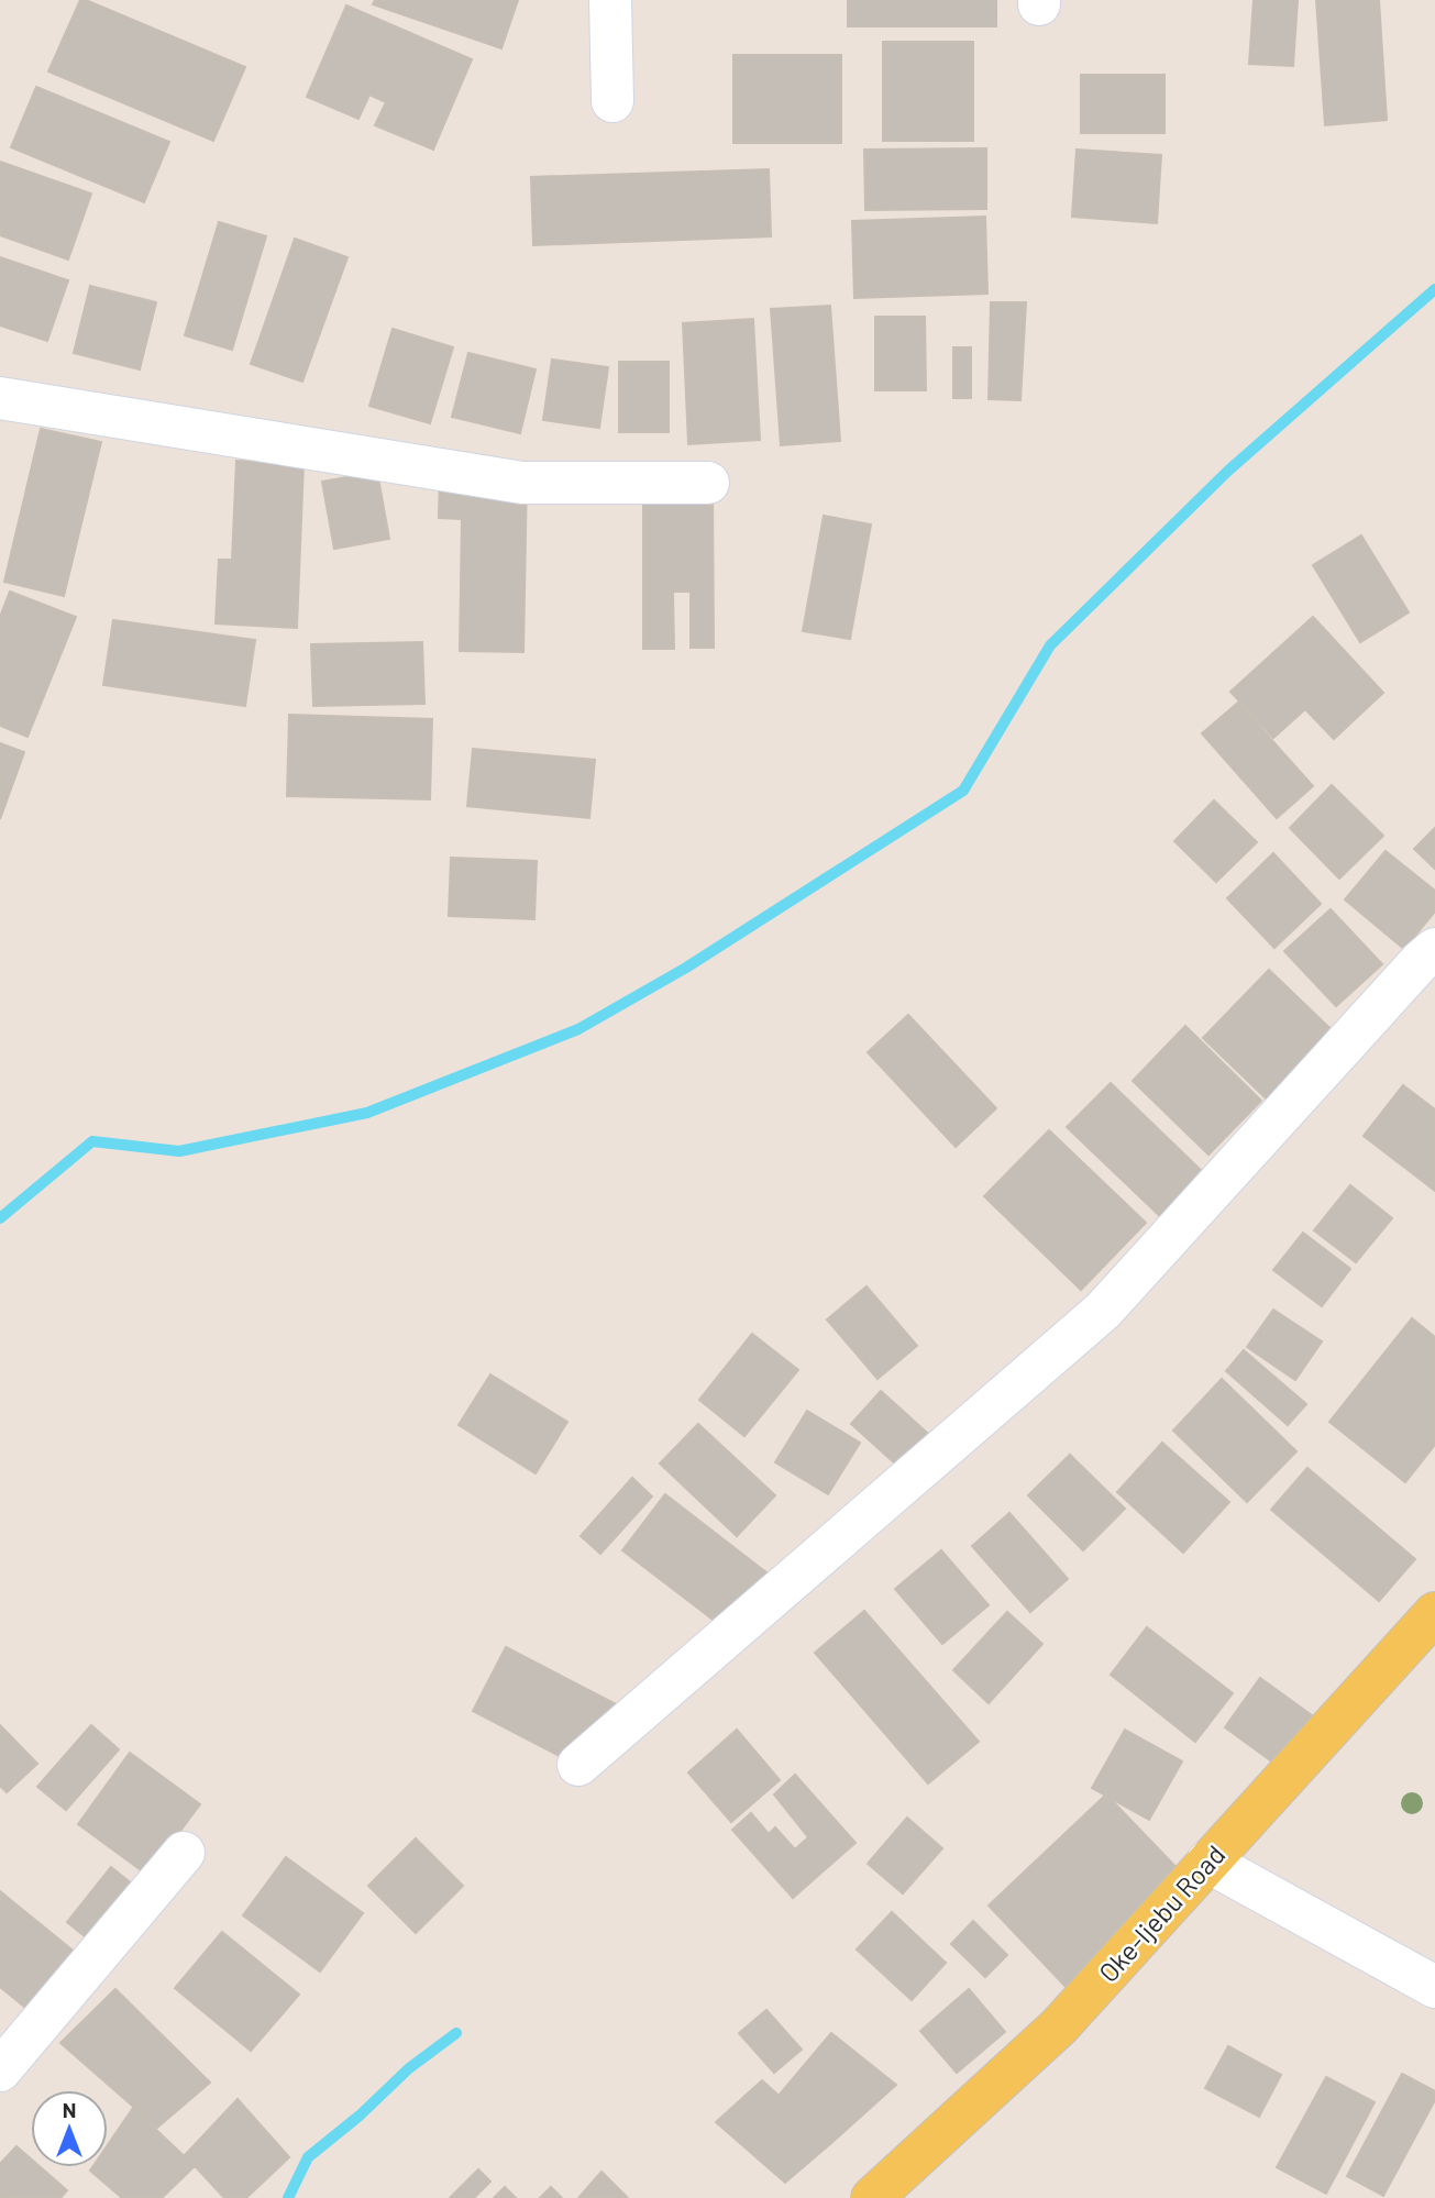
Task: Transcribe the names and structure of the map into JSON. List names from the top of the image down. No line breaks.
{"streets":{"main road":["Oke-Ijebu Road"]},"north":"top"}
